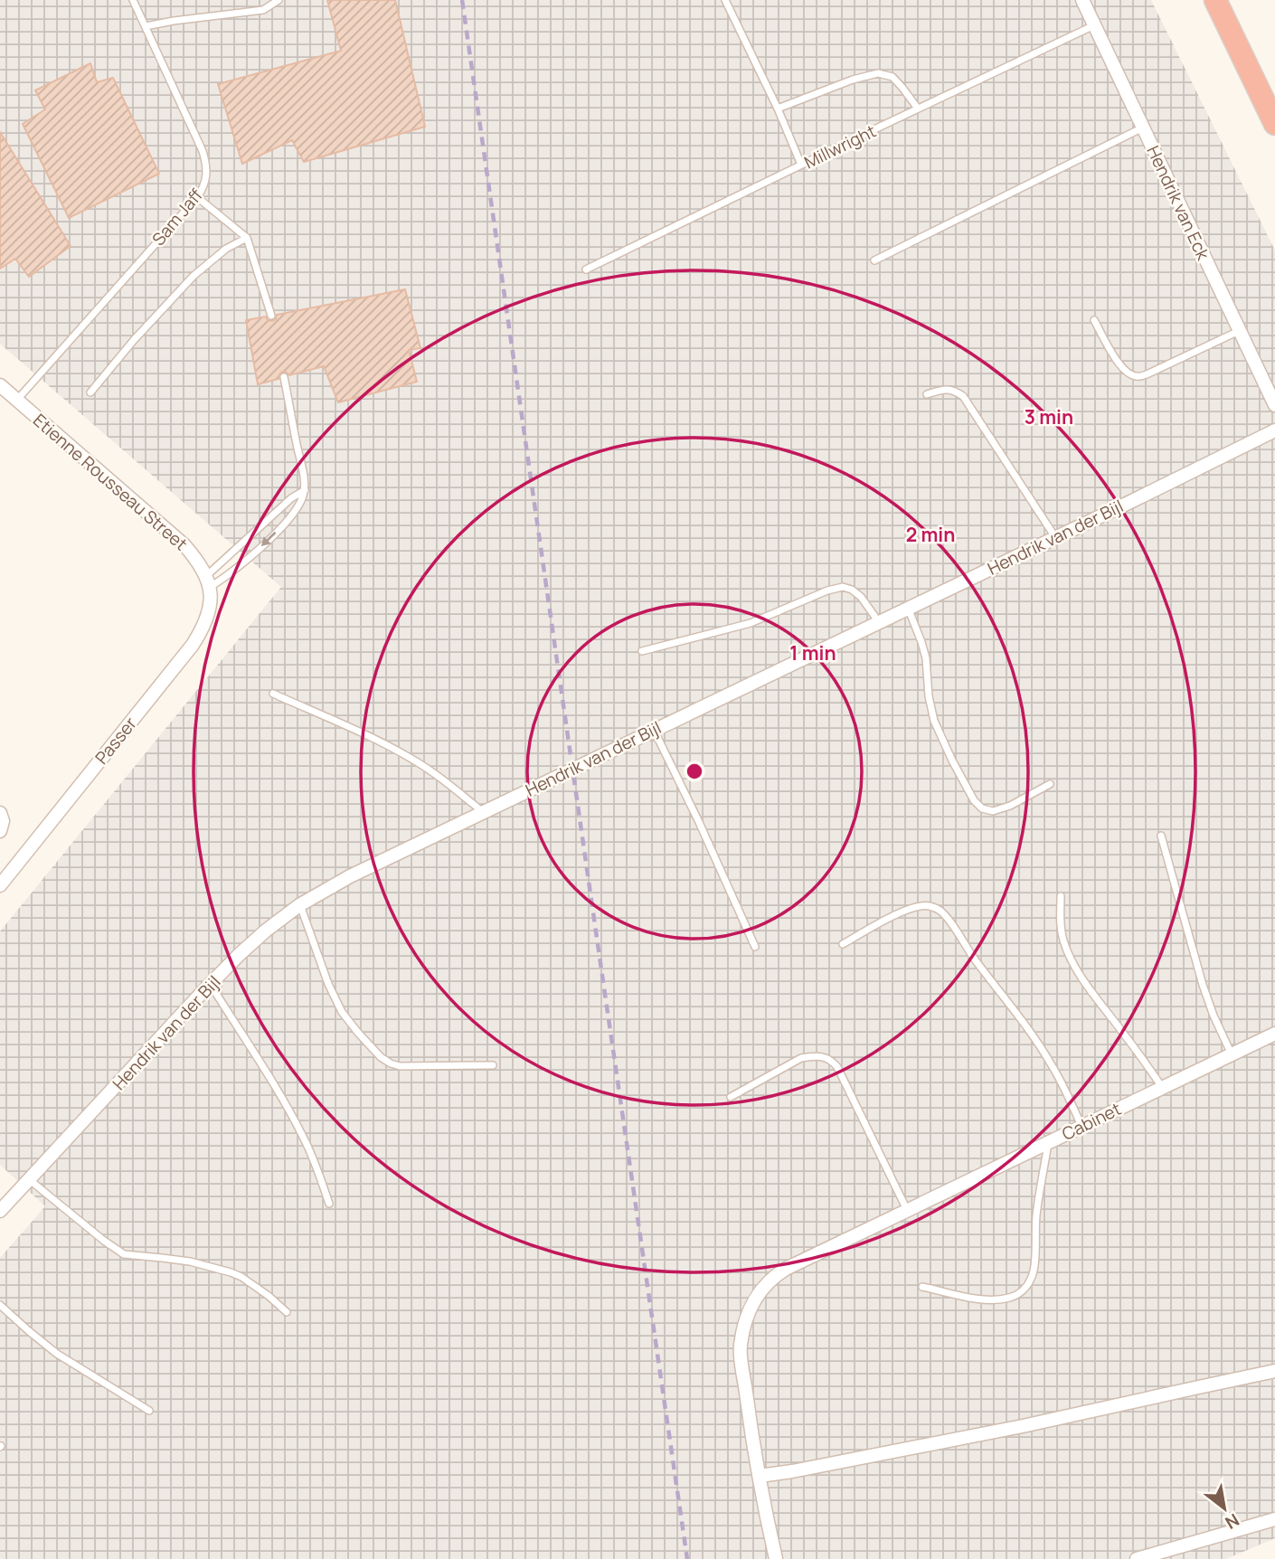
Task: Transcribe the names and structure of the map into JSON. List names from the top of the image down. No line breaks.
{"streets":{"street":["Hendrik van Eck","Etienne Rousseau Street","Hendrik van der Bijl","Passer","Cabinet"],"lane":["Millwright","Sam Jaff"]},"crossings":[["Millwright","Hendrik van Eck"],["Sam Jaff","Etienne Rousseau Street"],["Etienne Rousseau Street","Passer"]],"north":"bottom right","rings":["3 min","2 min","1 min"]}
